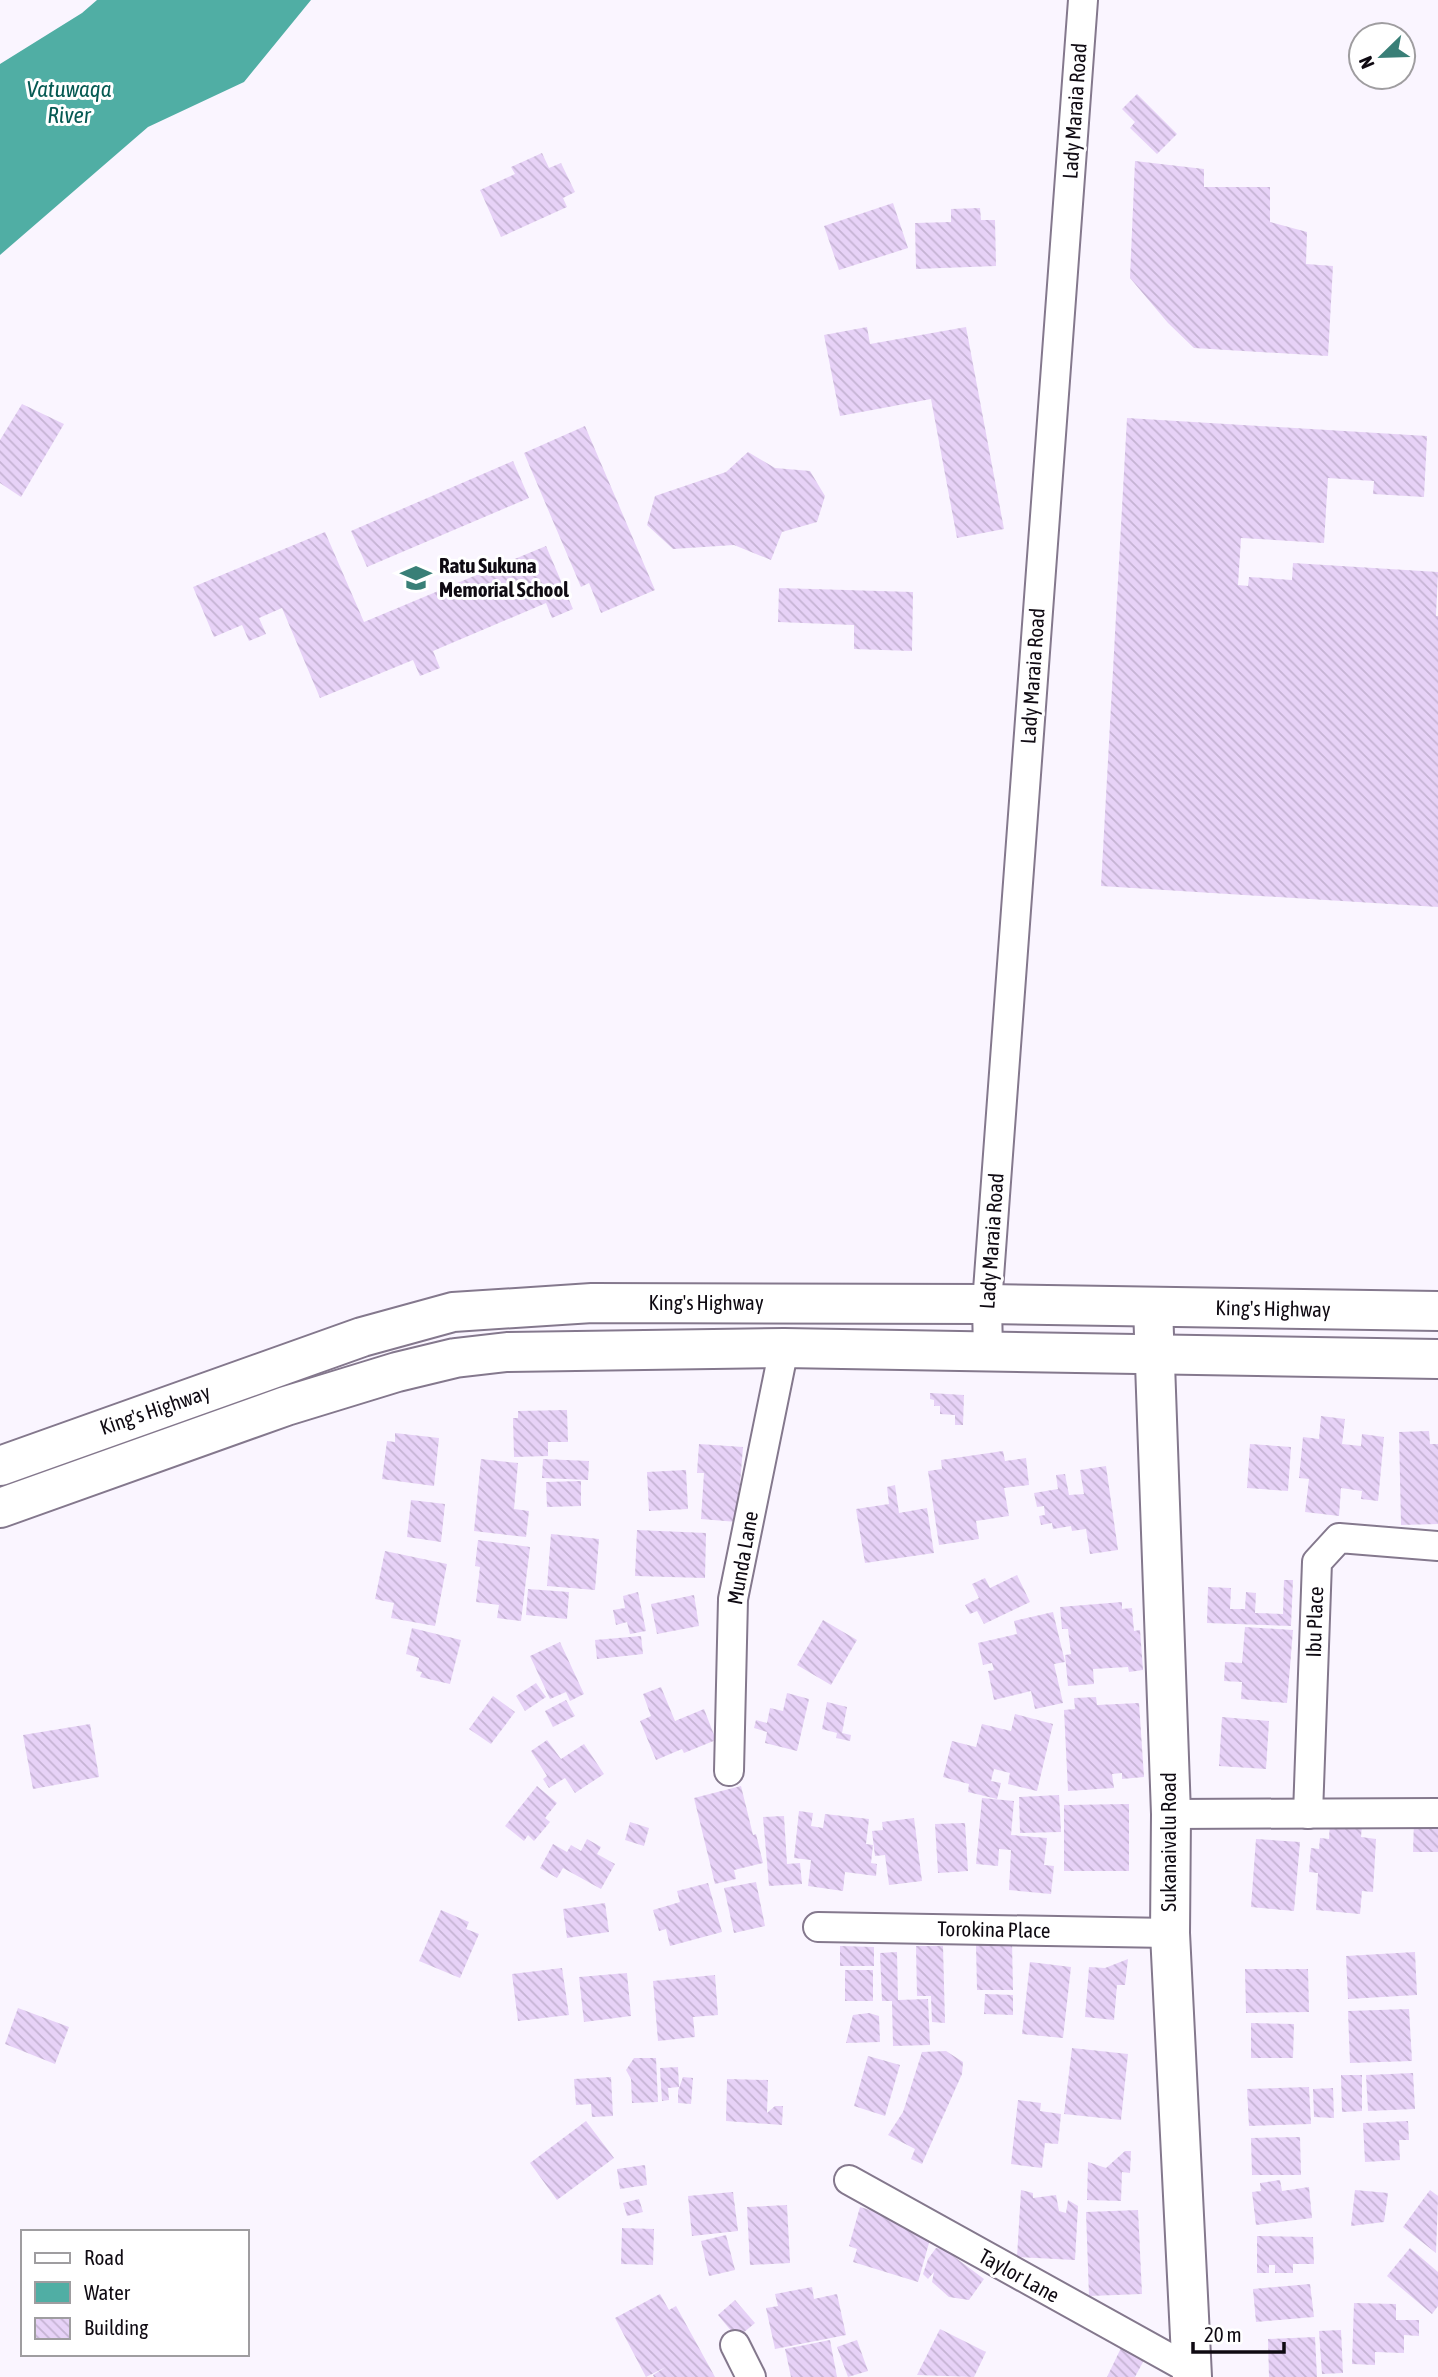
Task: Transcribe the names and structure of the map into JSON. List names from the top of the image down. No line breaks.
{"streets":{"main road":["King's Highway","Sukanaivalu Road"],"street":["Lady Maraia Road","Munda Lane","Ibu Place","Torokina Place","Taylor Lane"]},"crossings":[["Lady Maraia Road","King's Highway"],["King's Highway","Munda Lane"],["King's Highway","Sukanaivalu Road"],["Sukanaivalu Road","Torokina Place"],["Sukanaivalu Road","Taylor Lane"]],"water":["Vatuwaqa River"],"places":{"school or university":["Ratu Sukuna Memorial School"]},"legend":["Road","Water","Building"],"scale_bar":"20 m","north":"bottom left"}
